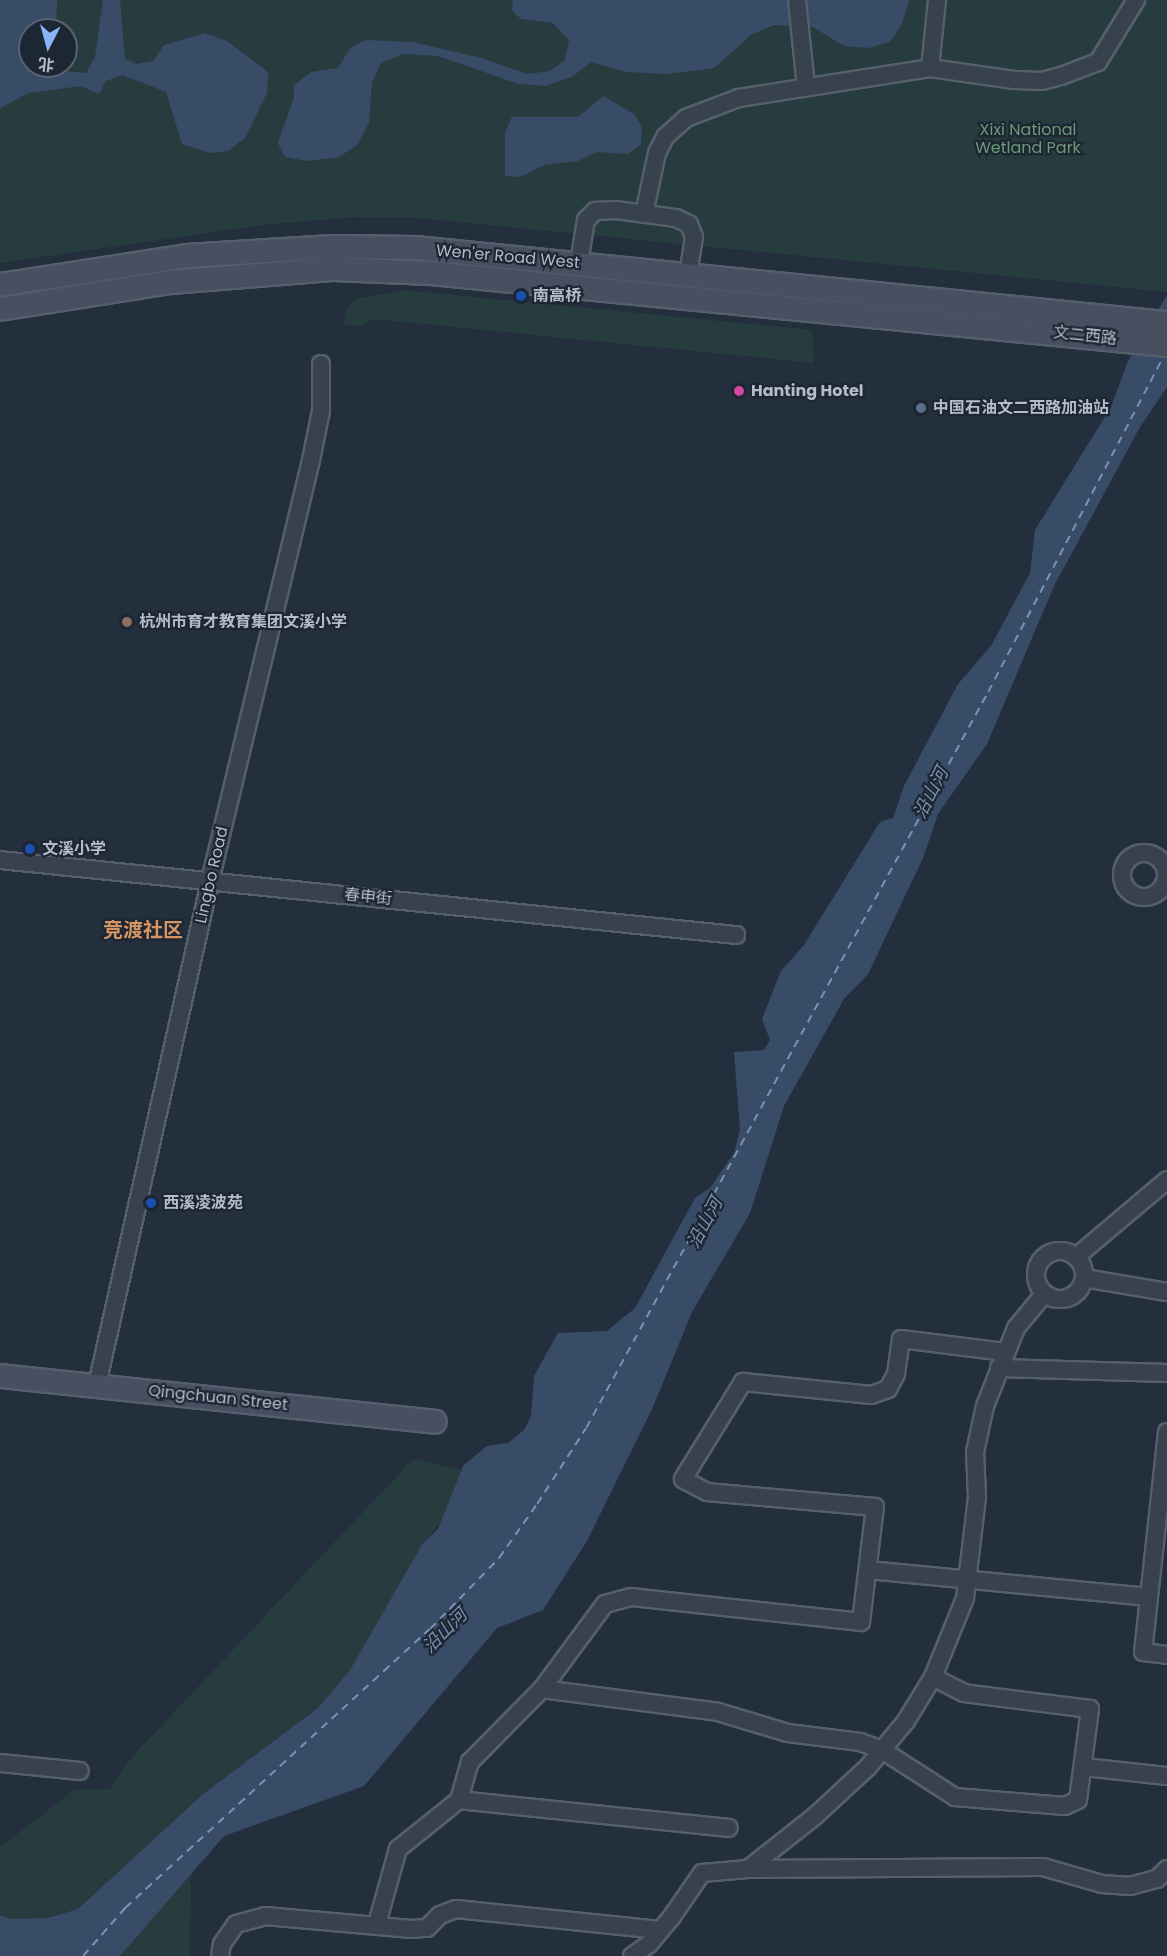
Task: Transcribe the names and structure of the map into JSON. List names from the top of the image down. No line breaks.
{"streets":{"main road":["Wen'er Road West","文二西路","Qingchuan Street"],"street":["Lingbo Road","春申街"]},"crossings":[["Wen'er Road West","文二西路"],["Lingbo Road","春申街"],["Lingbo Road","Qingchuan Street"]],"districts":["竞渡社区"],"water":["沿山河"],"parks":["Xixi National Wetland Park"],"places":["南高桥","Hanting Hotel","中国石油文二西路加油站","杭州市育才教育集团文溪小学","文溪小学","西溪凌波苑"],"north":"bottom"}
